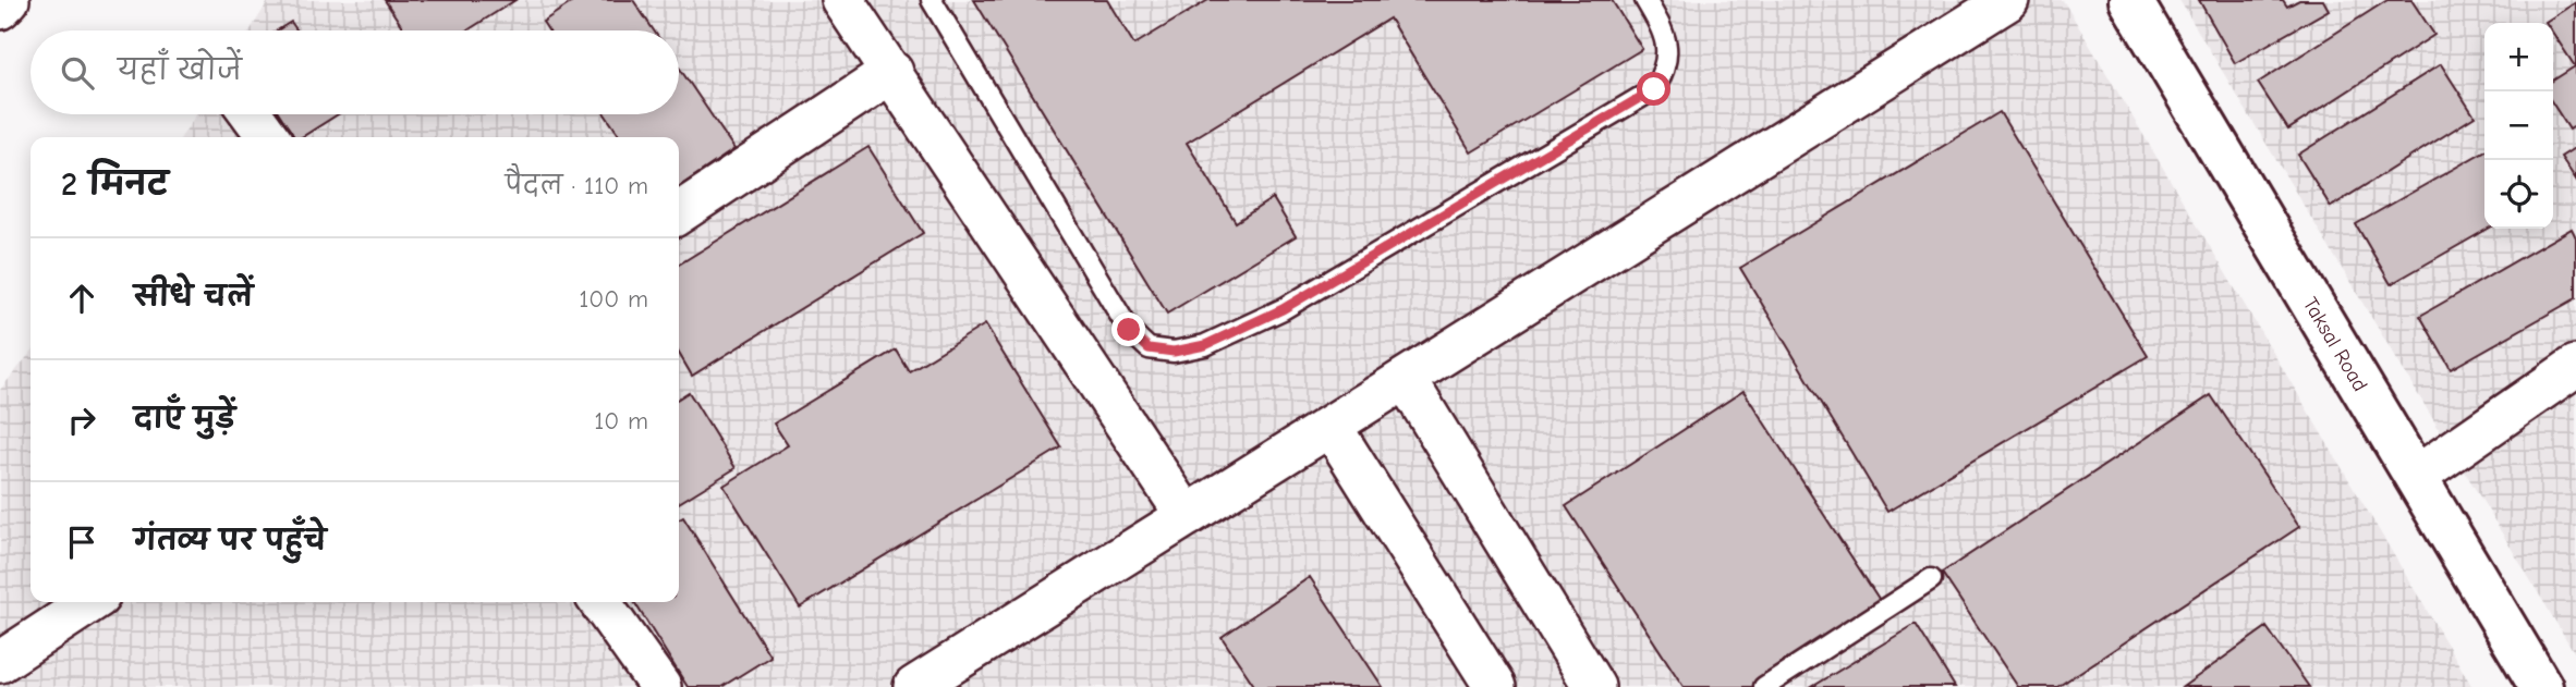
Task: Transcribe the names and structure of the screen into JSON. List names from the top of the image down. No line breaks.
{"streets":{"street":["Taksal Road"]},"page":{"map_buttons":["+","−"],"search":"यहाँ खोजें","heading":["2 मिनट","पैदल · 110 m"],"list":[["सीधे चलें","100 m"],["दाएँ मुड़ें","10 m"],"गंतव्य पर पहुँचे"]}}
